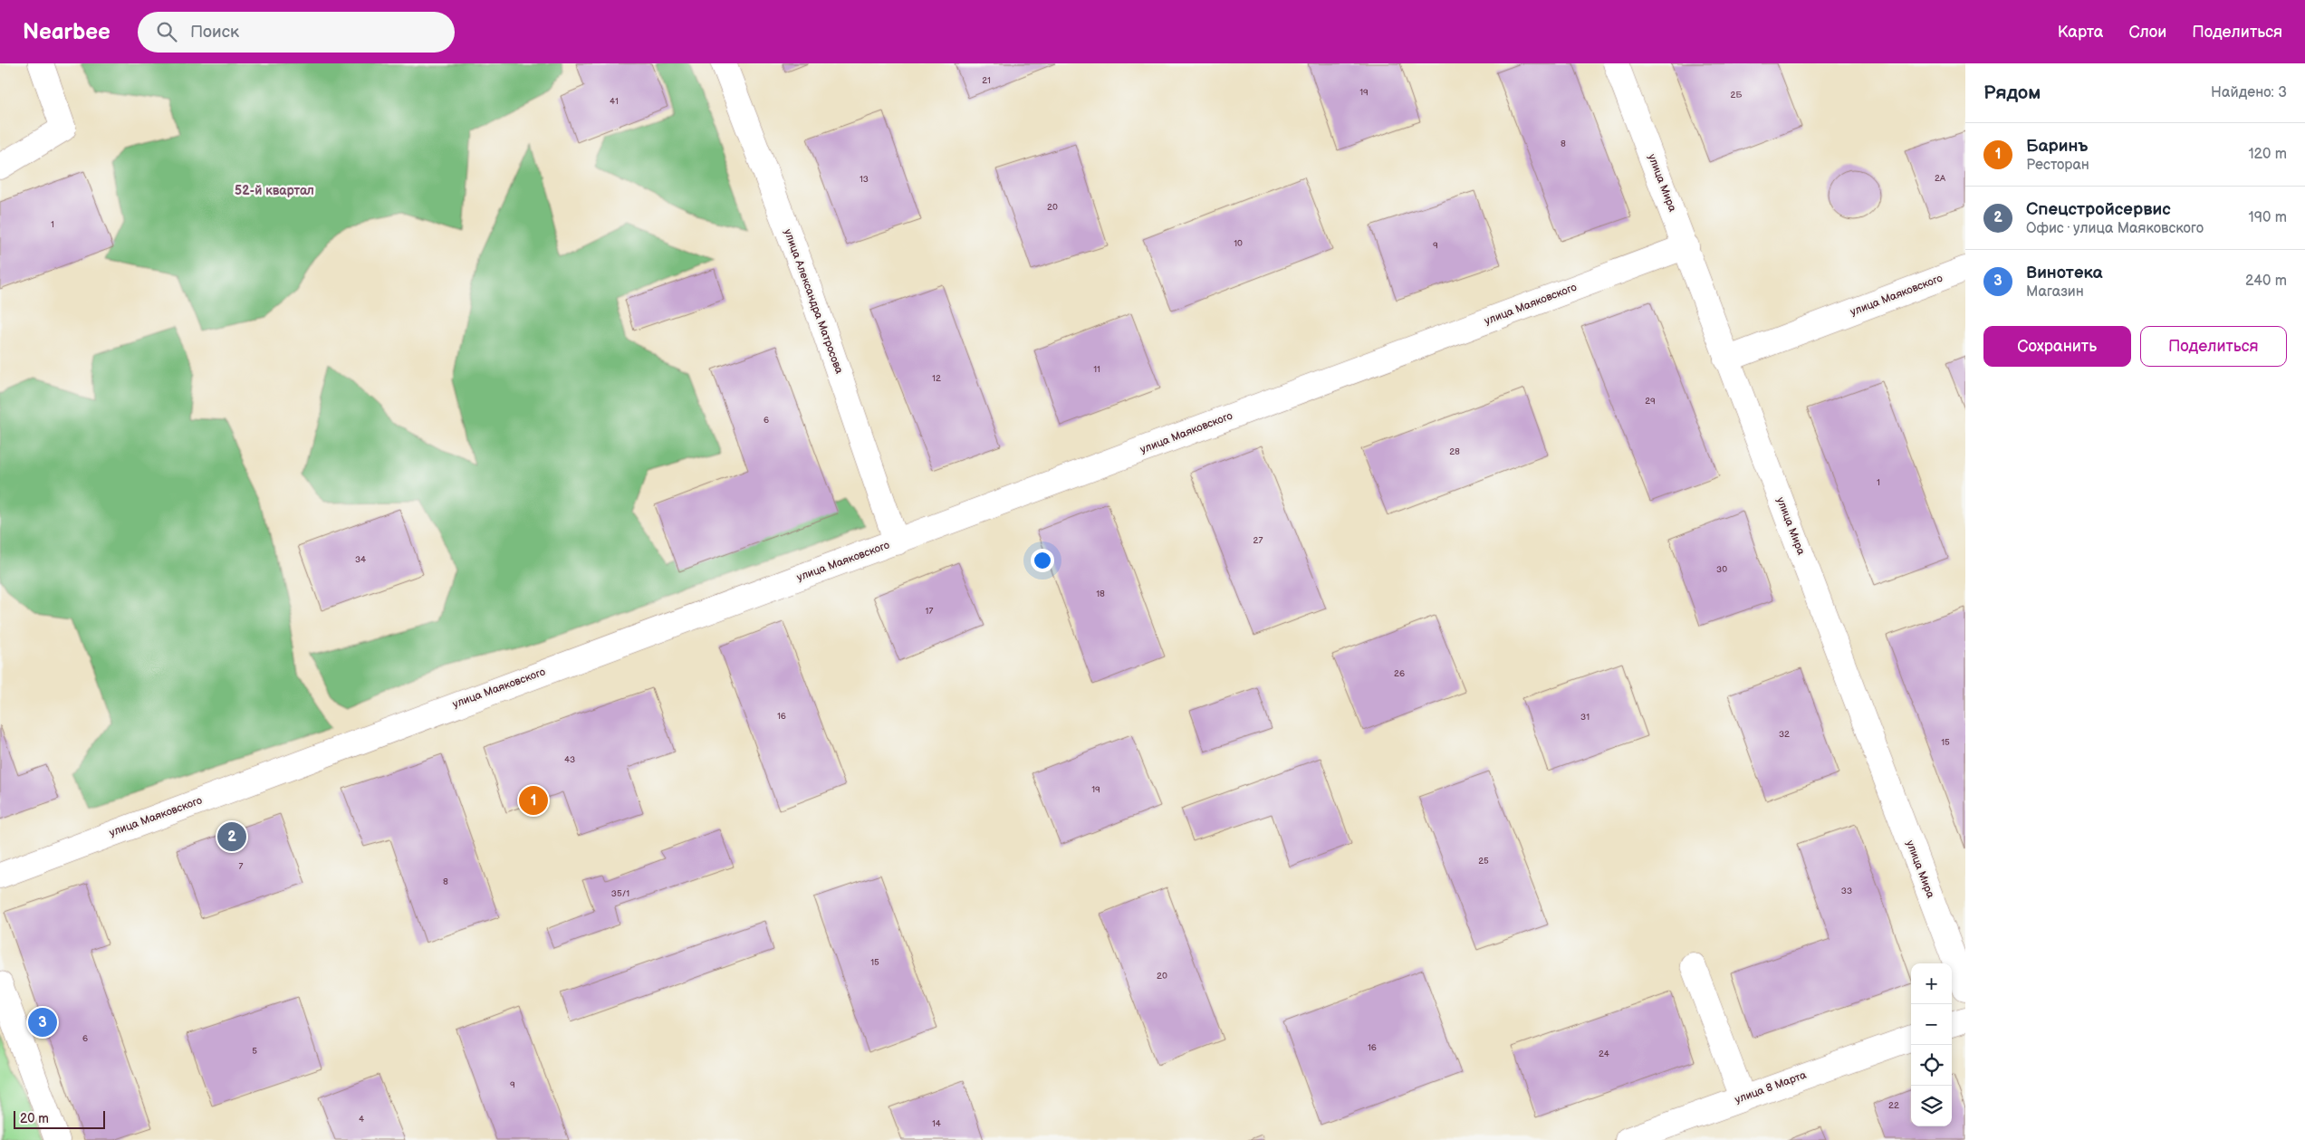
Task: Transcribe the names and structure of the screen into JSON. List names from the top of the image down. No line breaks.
{"streets":{"street":["улица Мира","улица Маяковского","улица Александра Матросова","улица 8 Марта"]},"crossings":[["улица Мира","улица Маяковского"],["улица Маяковского","улица Александра Матросова"]],"districts":["52-й квартал"],"house_numbers":["21","19","2Б","41","8","2А","13","20","1","10","9","11","12","29","6","28","1","27","34","30","18","17","26","16","31","32","15","43","19","25","7","8","33","35/1","15","20","6","16","5","24","9","22","4","14"],"scale_bar":"20 m","page":{"header":"Nearbee","search":"Поиск","nav":["Карта","Слои","Поделиться"],"heading":["Рядом","Найдено: 3"],"list":[{"mark":"1","name":"Баринъ","note":"Ресторан","value":"120 m"},{"mark":"2","name":"Спецстройсервис","note":"Офис · улица Маяковского","value":"190 m"},{"mark":"3","name":"Винотека","note":"Магазин","value":"240 m"}],"buttons":["Сохранить","Поделиться"],"pins":["1","2","3"],"map_buttons":["+","−"],"scale":"20 m"}}
